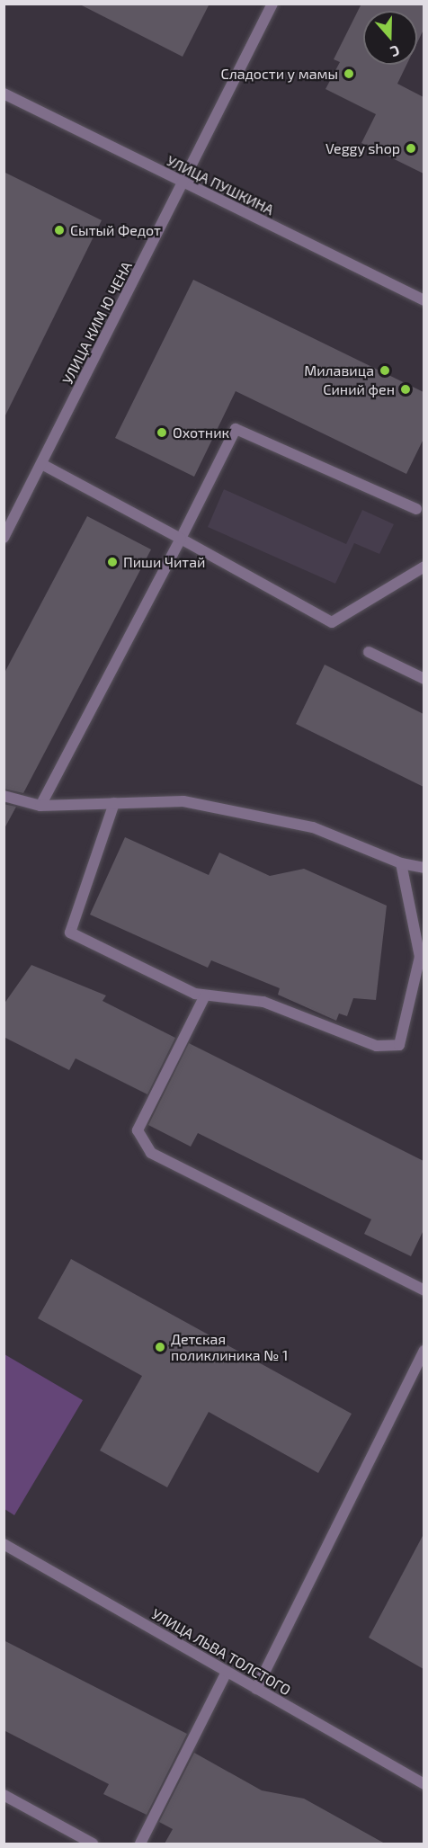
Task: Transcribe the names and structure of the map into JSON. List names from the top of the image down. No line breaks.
{"streets":{"street":["УЛИЦА ПУШКИНА","УЛИЦА КИМ Ю ЧЕНА","УЛИЦА ЛЬВА ТОЛСТОГО"]},"crossings":[["УЛИЦА ПУШКИНА","УЛИЦА КИМ Ю ЧЕНА"]],"places":["Сладости у мамы","Veggy shop","Сытый Федот","Милавица","Синий фен","Охотник","Пиши Читай","Детская поликлиника № 1"],"north":"bottom"}
